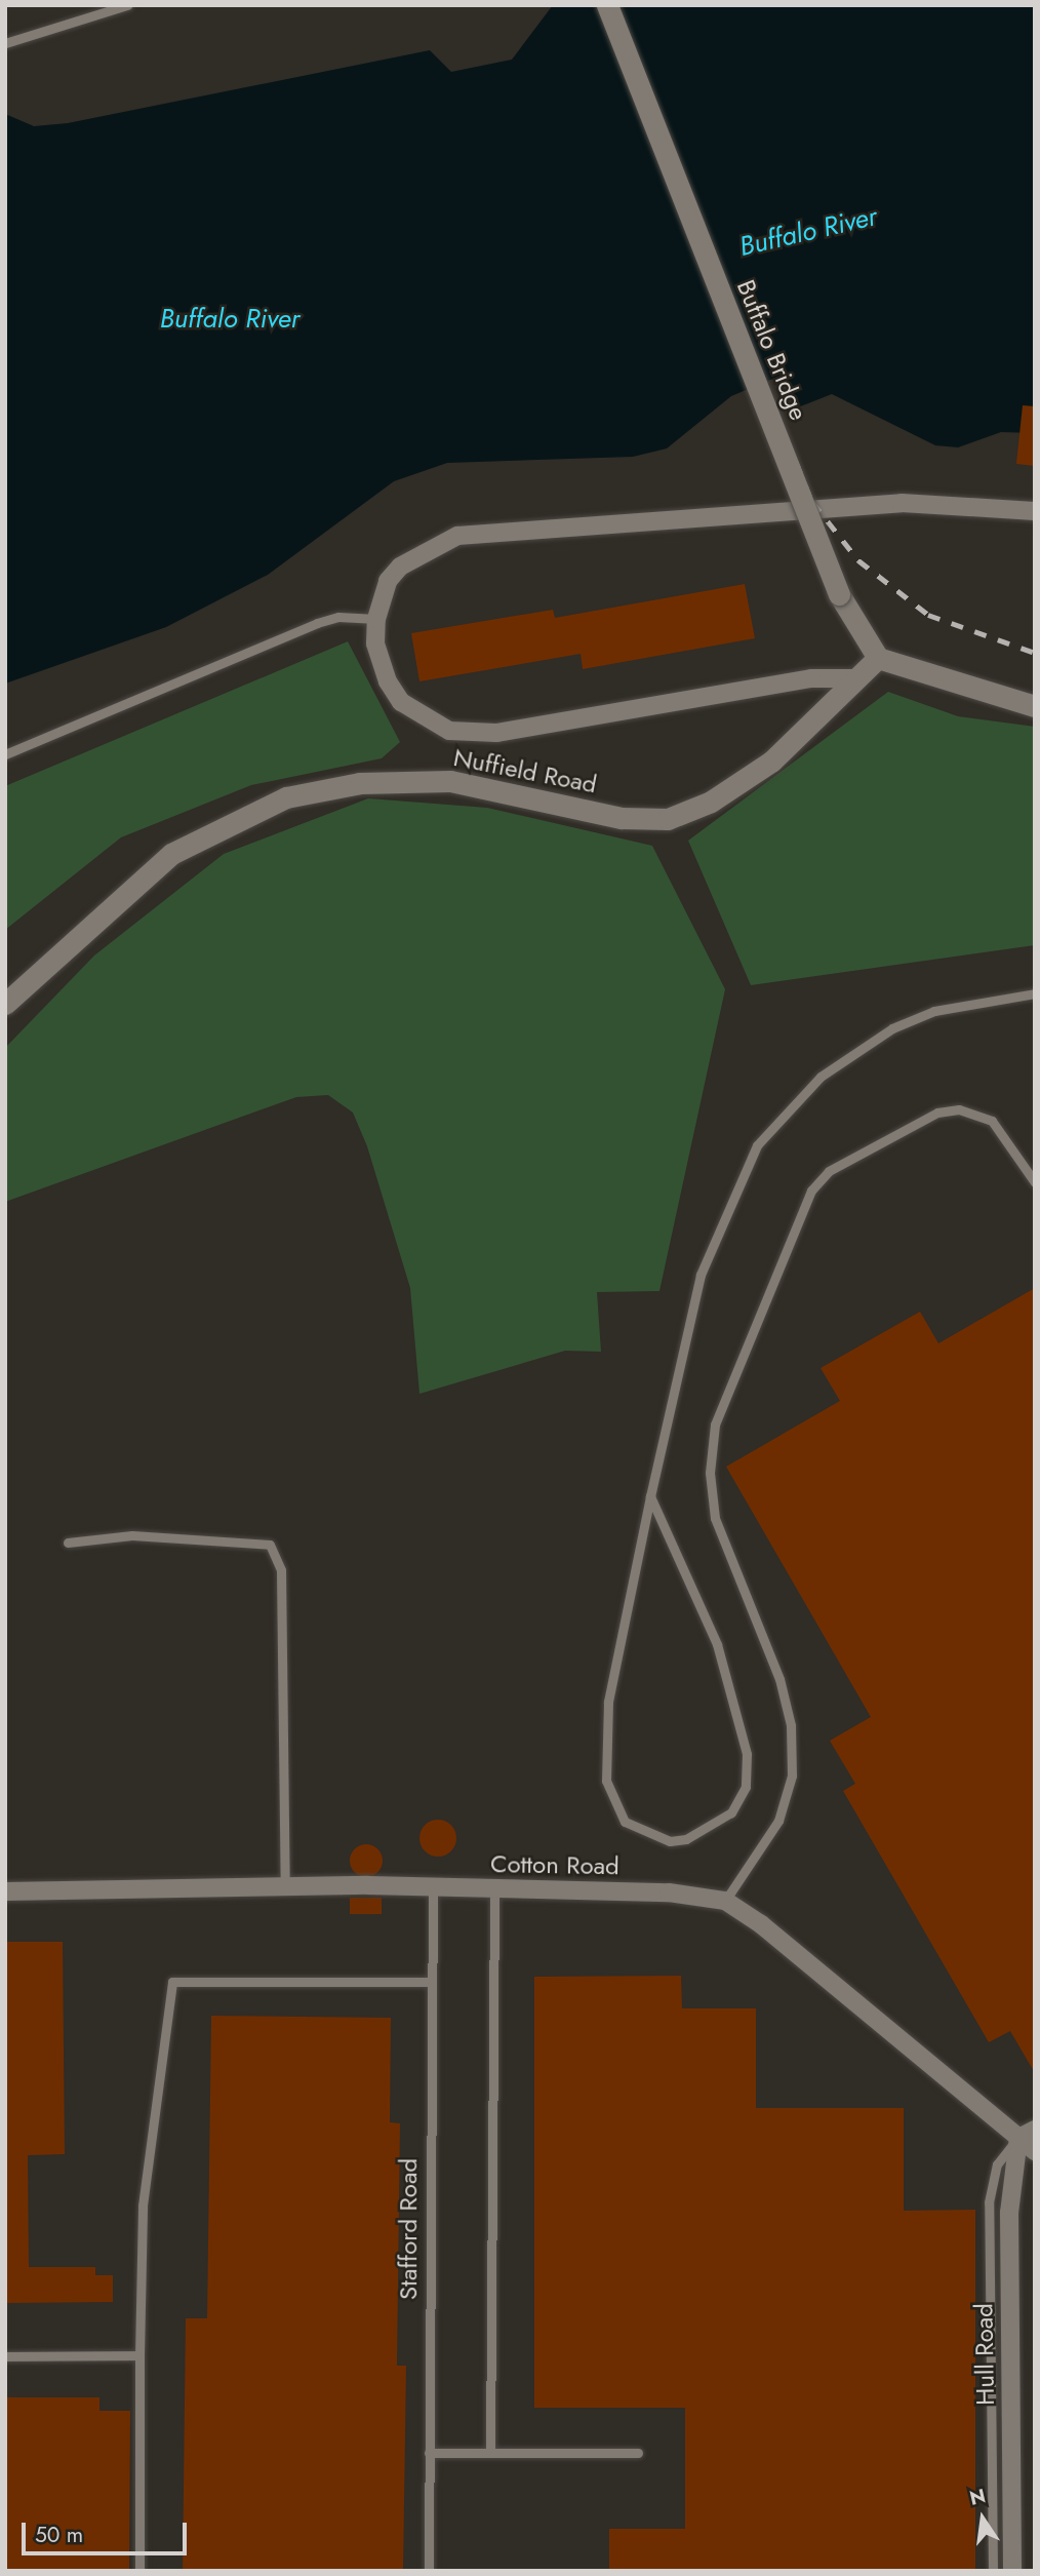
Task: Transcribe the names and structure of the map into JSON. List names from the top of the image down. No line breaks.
{"streets":{"street":["Buffalo Bridge","Nuffield Road","Cotton Road","Hull Road"],"lane":["Stafford Road"]},"crossings":[["Buffalo Bridge","Nuffield Road"],["Cotton Road","Stafford Road"]],"water":["Buffalo River"],"scale_bar":"50 m","north":"top"}
